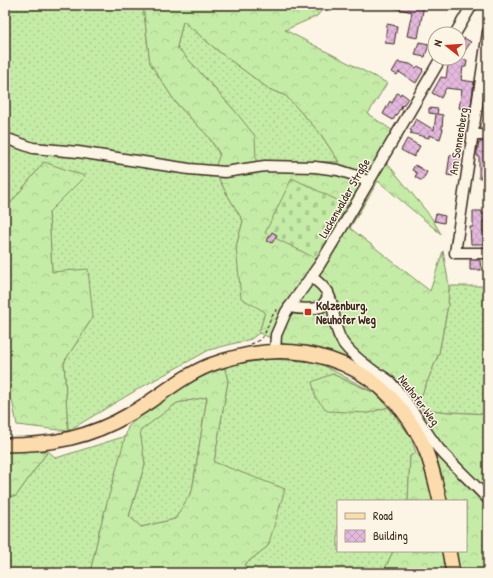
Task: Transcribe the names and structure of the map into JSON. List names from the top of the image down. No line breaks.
{"streets":{"street":["Am Sonnenberg","Luckenwalder Straße","Neuhofer Weg"]},"crossings":[["Luckenwalder Straße","Neuhofer Weg"]],"places":{"transit":["Kolzenburg, Neuhofer Weg"]},"legend":["Road","Building"],"north":"left"}
